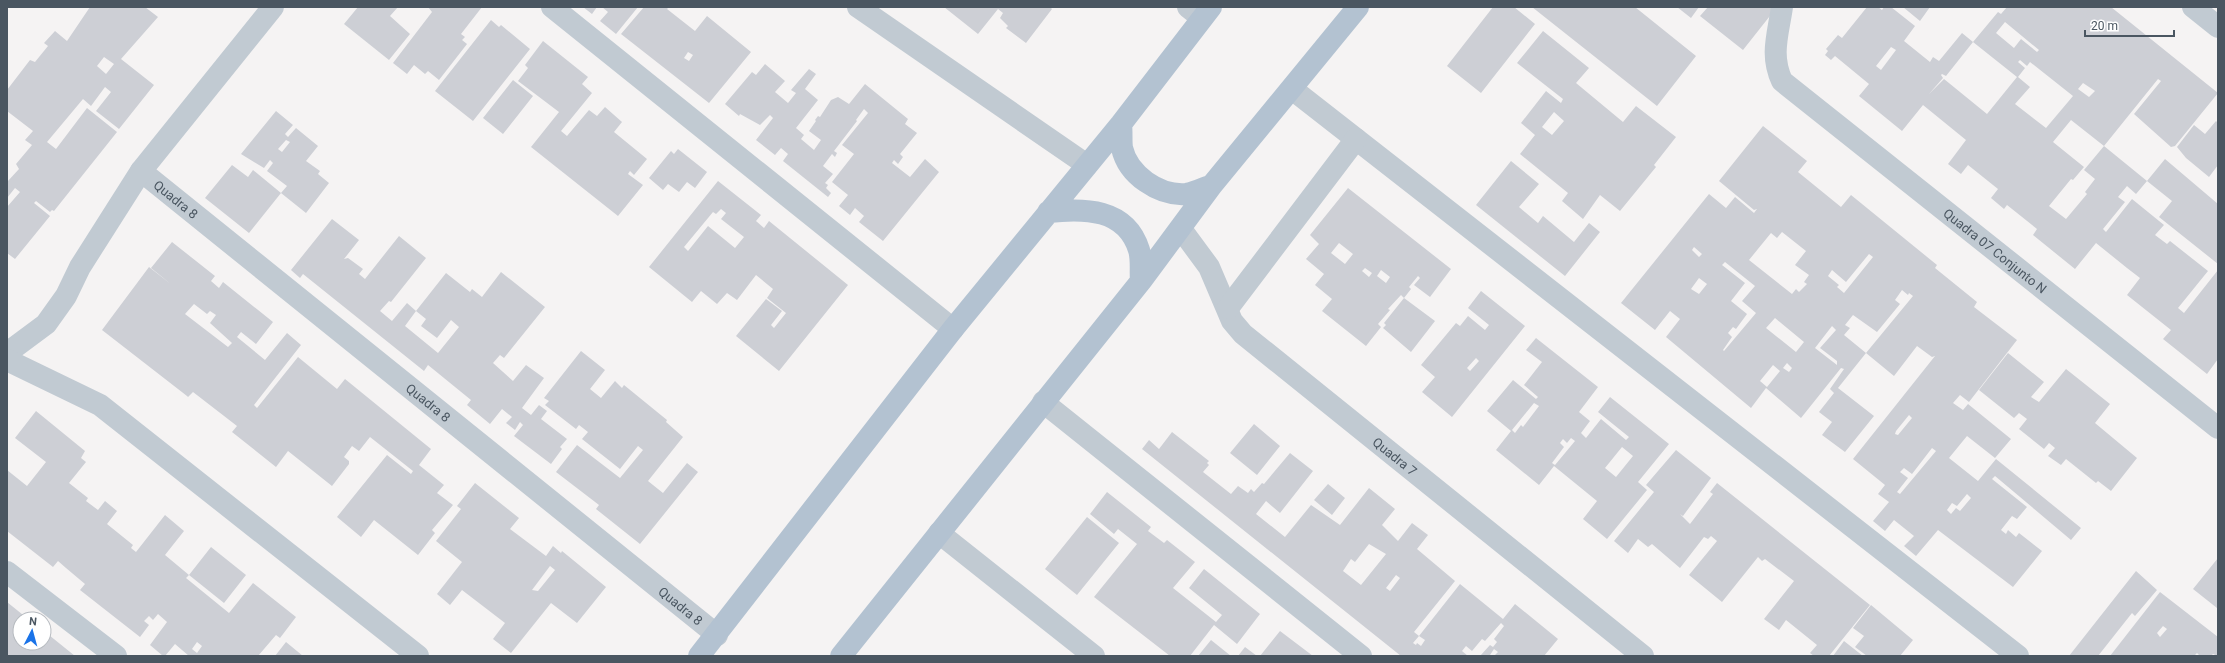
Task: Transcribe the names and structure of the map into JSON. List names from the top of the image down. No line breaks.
{"streets":{"street":["Quadra 8","Quadra 07 Conjunto N","Quadra 7"]},"scale_bar":"20 m","north":"top"}
